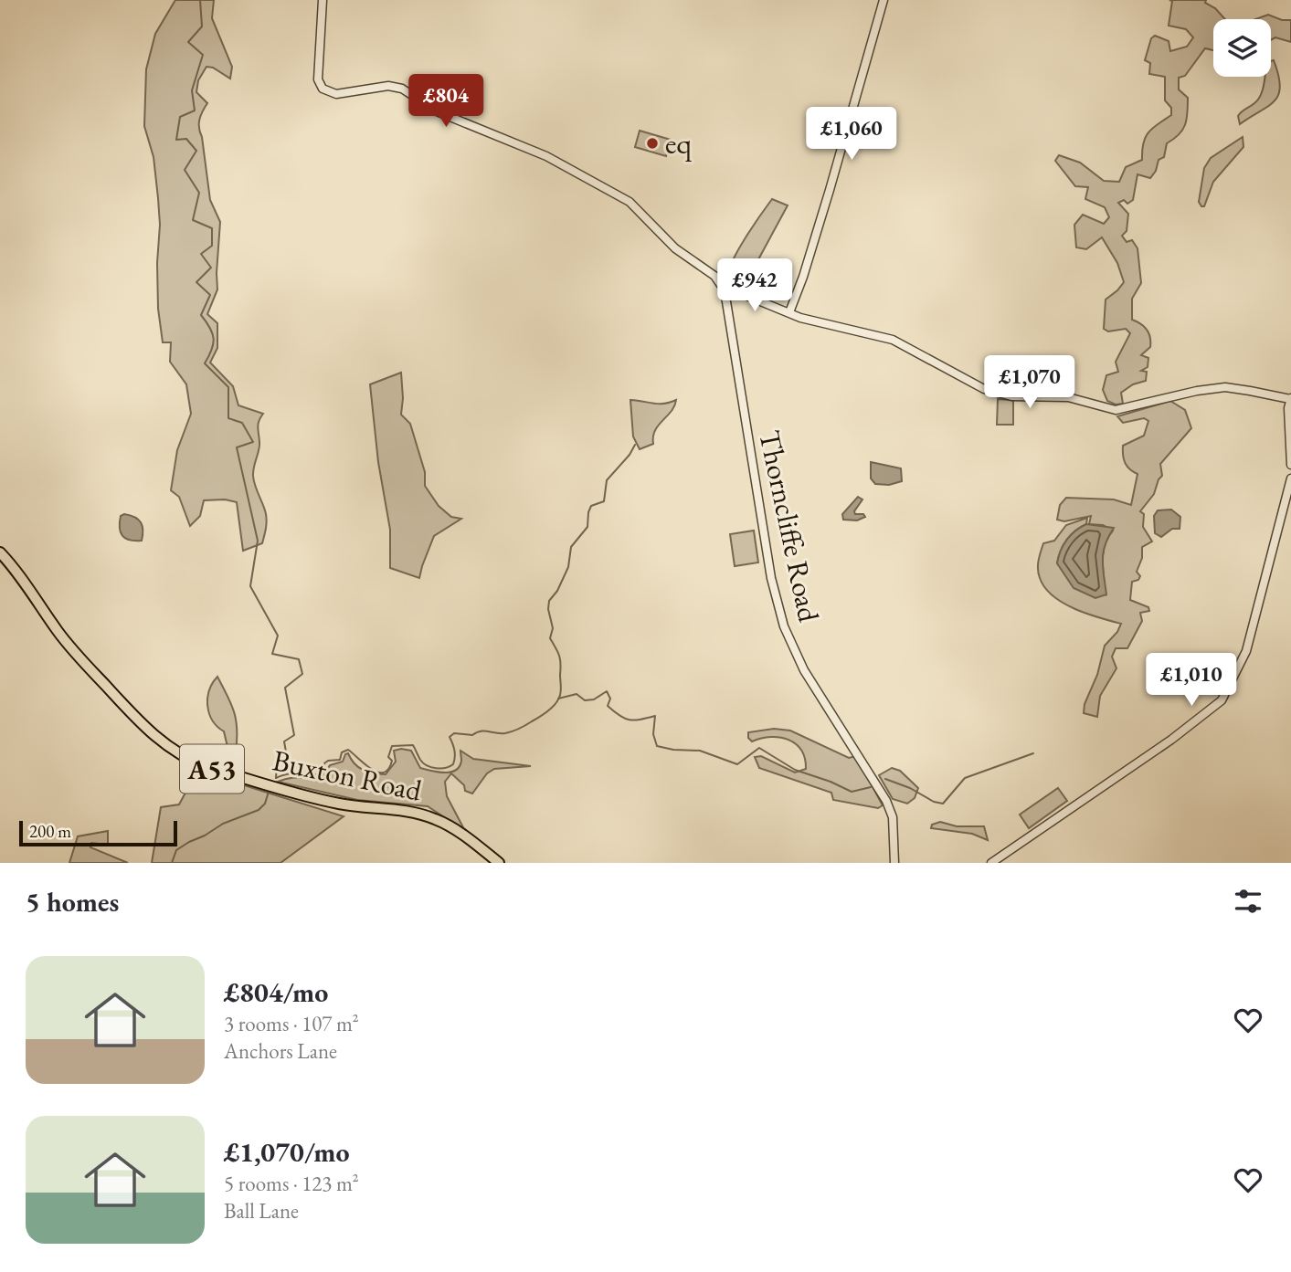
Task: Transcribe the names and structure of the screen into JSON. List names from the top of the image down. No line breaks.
{"streets":{"highway":["A53","Buxton Road"],"street":["Thorncliffe Road"]},"places":["eq"],"scale_bar":"200 m","page":{"price":["£804","£1,060","£942","£1,070","£1,010"],"scale":"200 m","heading":"5 homes","list":[{"name":"£804/mo","note":"3 rooms · 107 m² · Anchors Lane"},{"name":"£1,070/mo","note":"5 rooms · 123 m² · Ball Lane"}]}}
